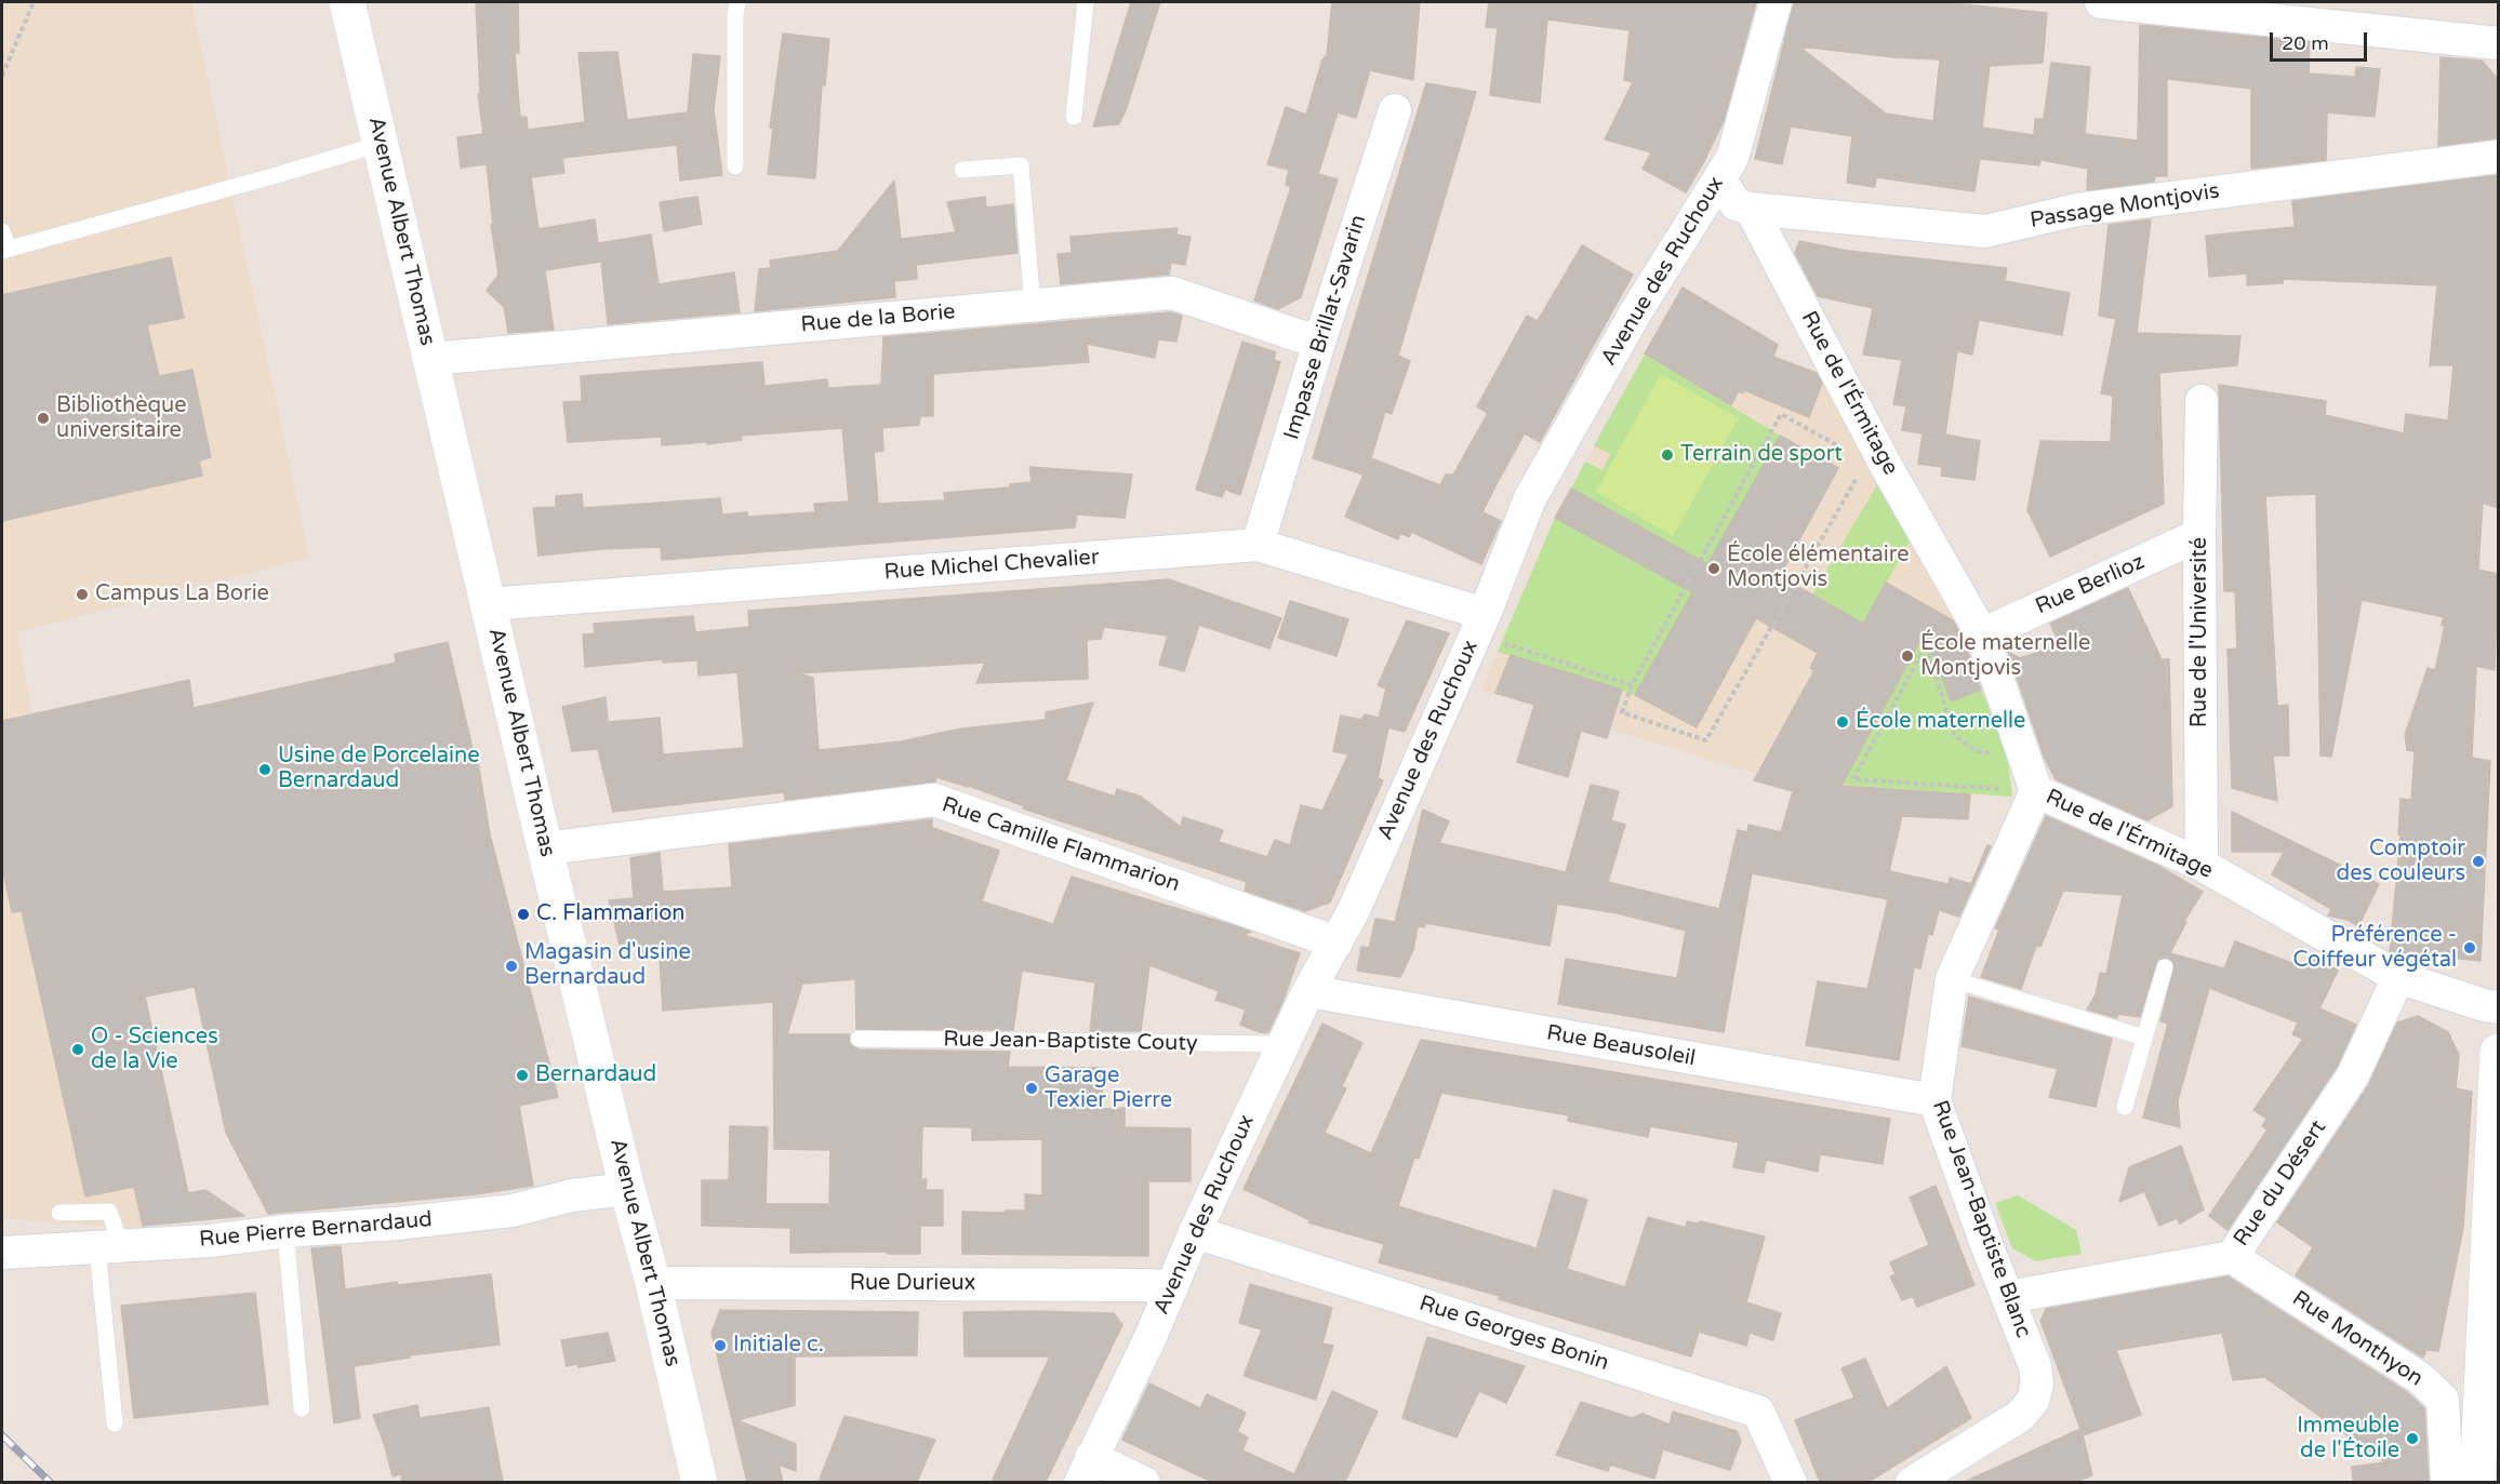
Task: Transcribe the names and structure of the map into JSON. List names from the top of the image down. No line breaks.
{"streets":{"street":["Passage Montjovis","Avenue Albert Thomas","Avenue des Ruchoux","Rue de la Borie","Impasse Brillat-Savarin","Rue de l'Érmitage","Rue Michel Chevalier","Rue Berlioz","Rue de l'Université","Rue Camille Flammarion","Rue Beausoleil","Rue du Désert","Rue Jean-Baptiste Blanc","Rue Pierre Bernardaud","Rue Durieux","Rue Georges Bonin","Rue Monthyon"],"lane":["Rue Jean-Baptiste Couty"]},"crossings":[["Passage Montjovis","Rue de l'Érmitage"],["Avenue Albert Thomas","Rue de la Borie"],["Avenue Albert Thomas","Rue Michel Chevalier"],["Avenue Albert Thomas","Rue Camille Flammarion"],["Avenue Albert Thomas","Rue Pierre Bernardaud"],["Avenue Albert Thomas","Rue Durieux"],["Avenue des Ruchoux","Rue de l'Érmitage"],["Avenue des Ruchoux","Rue Michel Chevalier"],["Avenue des Ruchoux","Rue Camille Flammarion"],["Avenue des Ruchoux","Rue Jean-Baptiste Couty"],["Avenue des Ruchoux","Rue Beausoleil"],["Avenue des Ruchoux","Rue Durieux"],["Avenue des Ruchoux","Rue Georges Bonin"],["Rue de la Borie","Impasse Brillat-Savarin"],["Impasse Brillat-Savarin","Rue Michel Chevalier"],["Rue de l'Érmitage","Rue Berlioz"],["Rue de l'Érmitage","Rue de l'Université"],["Rue de l'Érmitage","Rue du Désert"],["Rue de l'Érmitage","Rue Jean-Baptiste Blanc"],["Rue Berlioz","Rue de l'Université"],["Rue Beausoleil","Rue Jean-Baptiste Blanc"],["Rue du Désert","Rue Jean-Baptiste Blanc"],["Rue du Désert","Rue Monthyon"]],"places":["Bibliothèque universitaire","Terrain de sport","École élémentaire Montjovis","Campus La Borie","École maternelle Montjovis","École maternelle","Usine de Porcelaine Bernardaud","Comptoir des couleurs","C. Flammarion","Préférence - Coiffeur végétal","Magasin d'usine Bernardaud","O - Sciences de la Vie","Bernardaud","Garage Texier Pierre","Initiale c.","Immeuble de l'Étoile"],"scale_bar":"20 m"}
